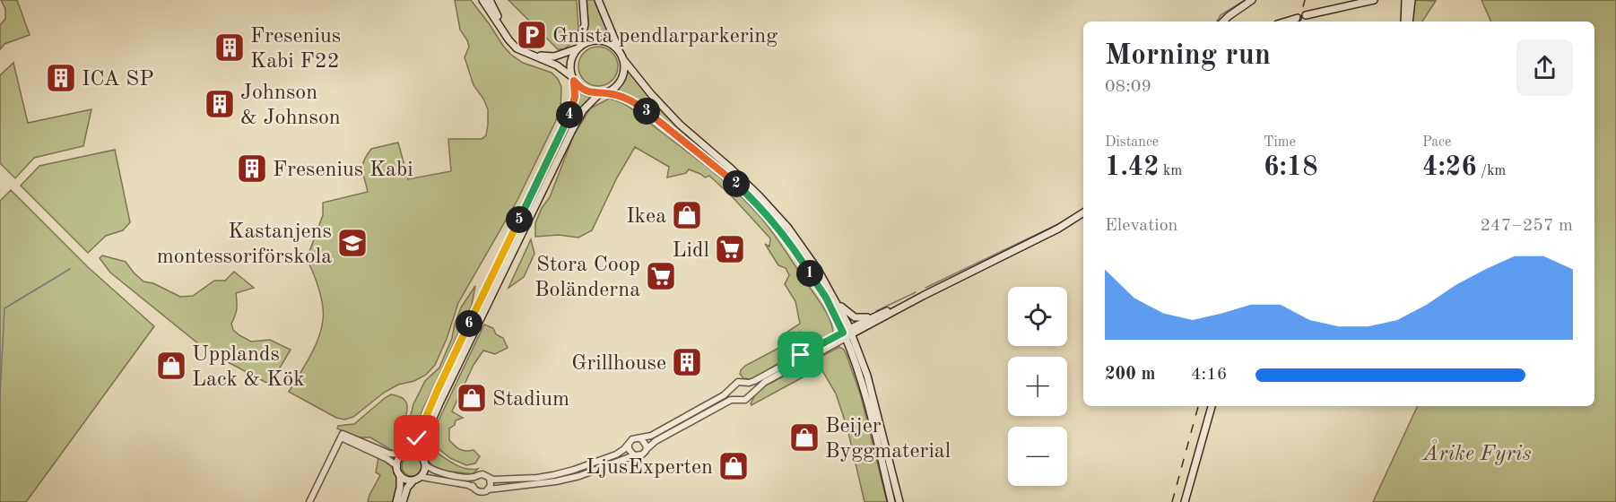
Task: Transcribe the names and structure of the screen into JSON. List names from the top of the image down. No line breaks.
{"parks":["Årike Fyris"],"places":{"parking":["Gnista pendlarparkering"],"building":["Fresenius Kabi F22","ICA SP","Johnson & Johnson","Fresenius Kabi","Grillhouse"],"shop":["Ikea","Upplands Lack & Kök","Stadium","Beijer Byggmaterial","LjusExperten"],"school or university":["Kastanjens montessoriförskola"],"supermarket":["Lidl","Stora Coop Boländerna"]},"page":{"heading":["Morning run","08:09"],"pins":["3","4","2","5","1","6"],"stats":[["Distance","1.42 km"],["Time","6:18"],["Pace","4:26 /km"]],"chart":["Elevation","247–257 m"],"map_buttons":["+","−"],"list":[{"name":"200 m","note":"4:16"}]}}
